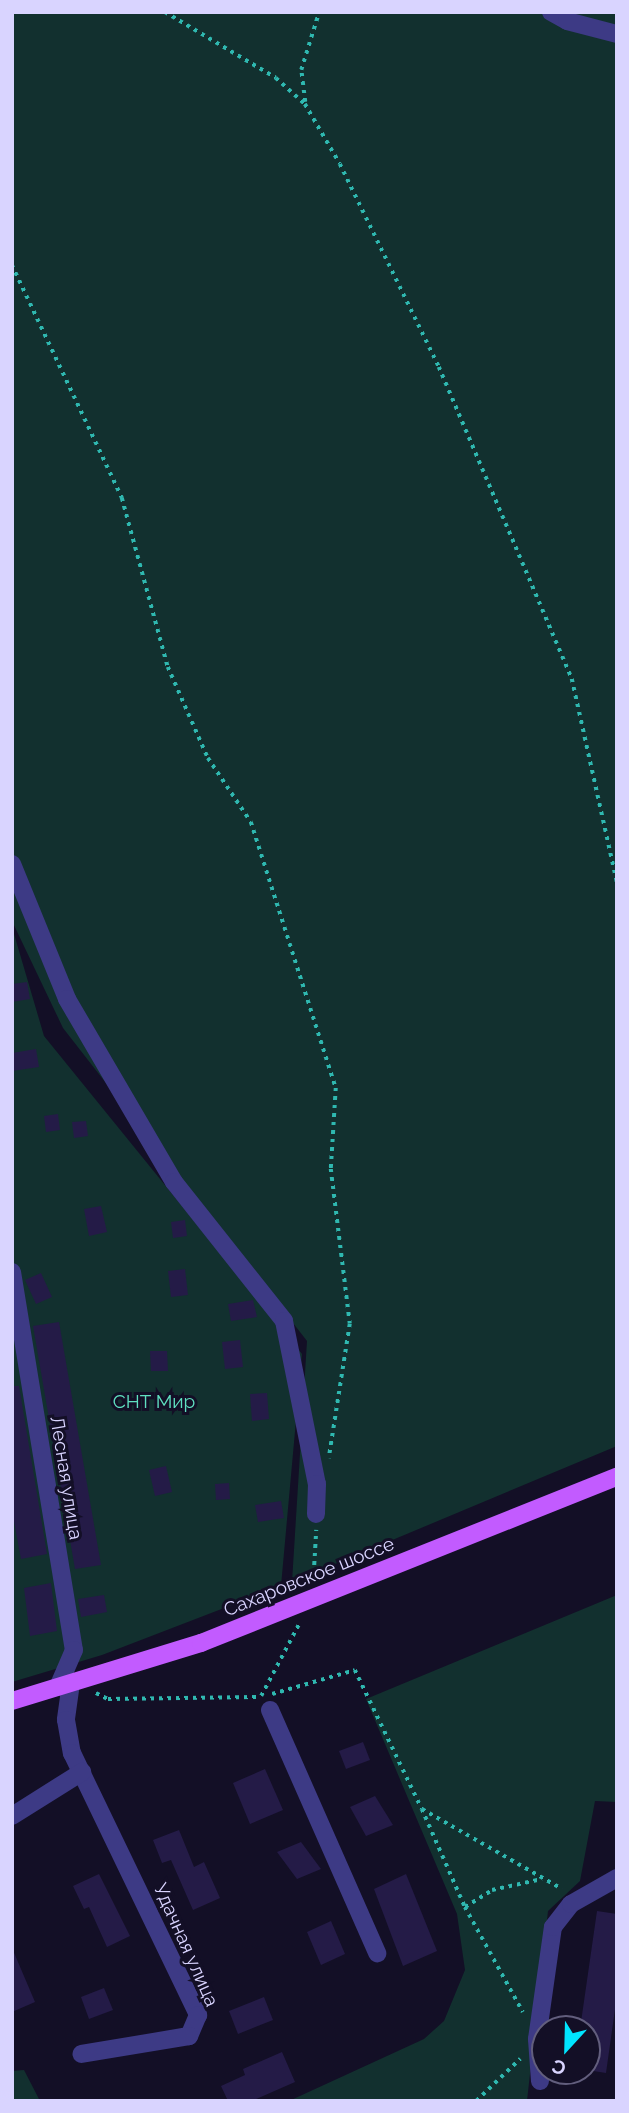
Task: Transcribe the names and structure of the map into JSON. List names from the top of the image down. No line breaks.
{"streets":{"main road":["Сахаровское шоссе"],"street":["Лесная улица","Удачная улица"]},"crossings":[["Лесная улица","Сахаровское шоссе"],["Лесная улица","Удачная улица"],["Сахаровское шоссе","Удачная улица"]],"parks":["СНТ Мир"],"north":"bottom"}
